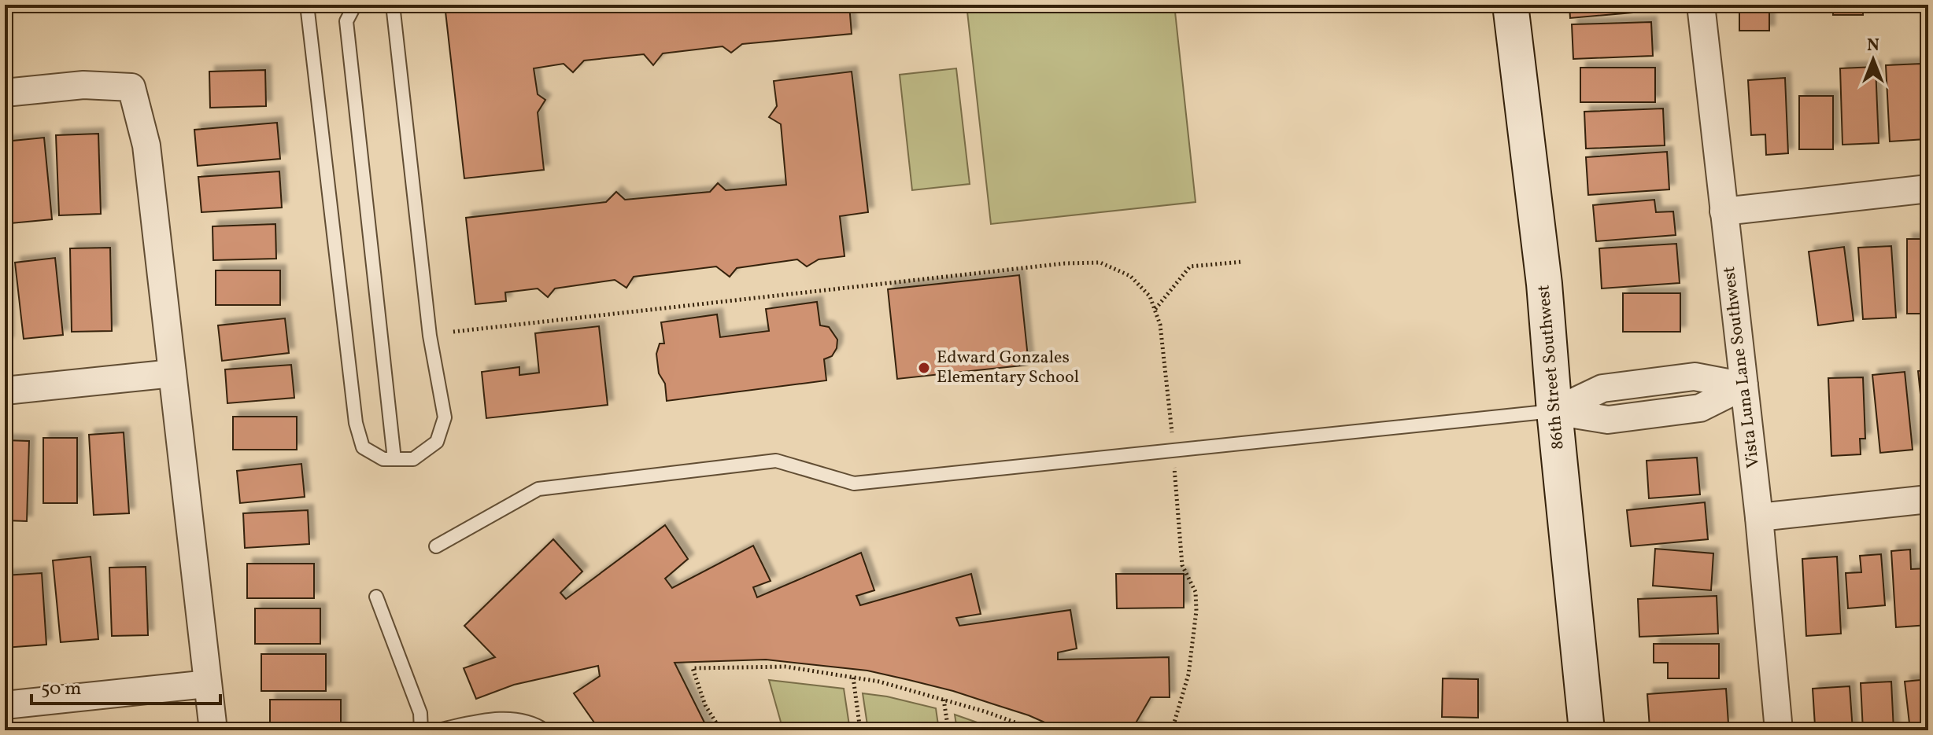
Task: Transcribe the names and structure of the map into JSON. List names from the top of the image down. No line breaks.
{"streets":{"street":["86th Street Southwest","Vista Luna Lane Southwest"]},"places":["Edward Gonzales Elementary School"],"scale_bar":"50 m","north":"top"}
